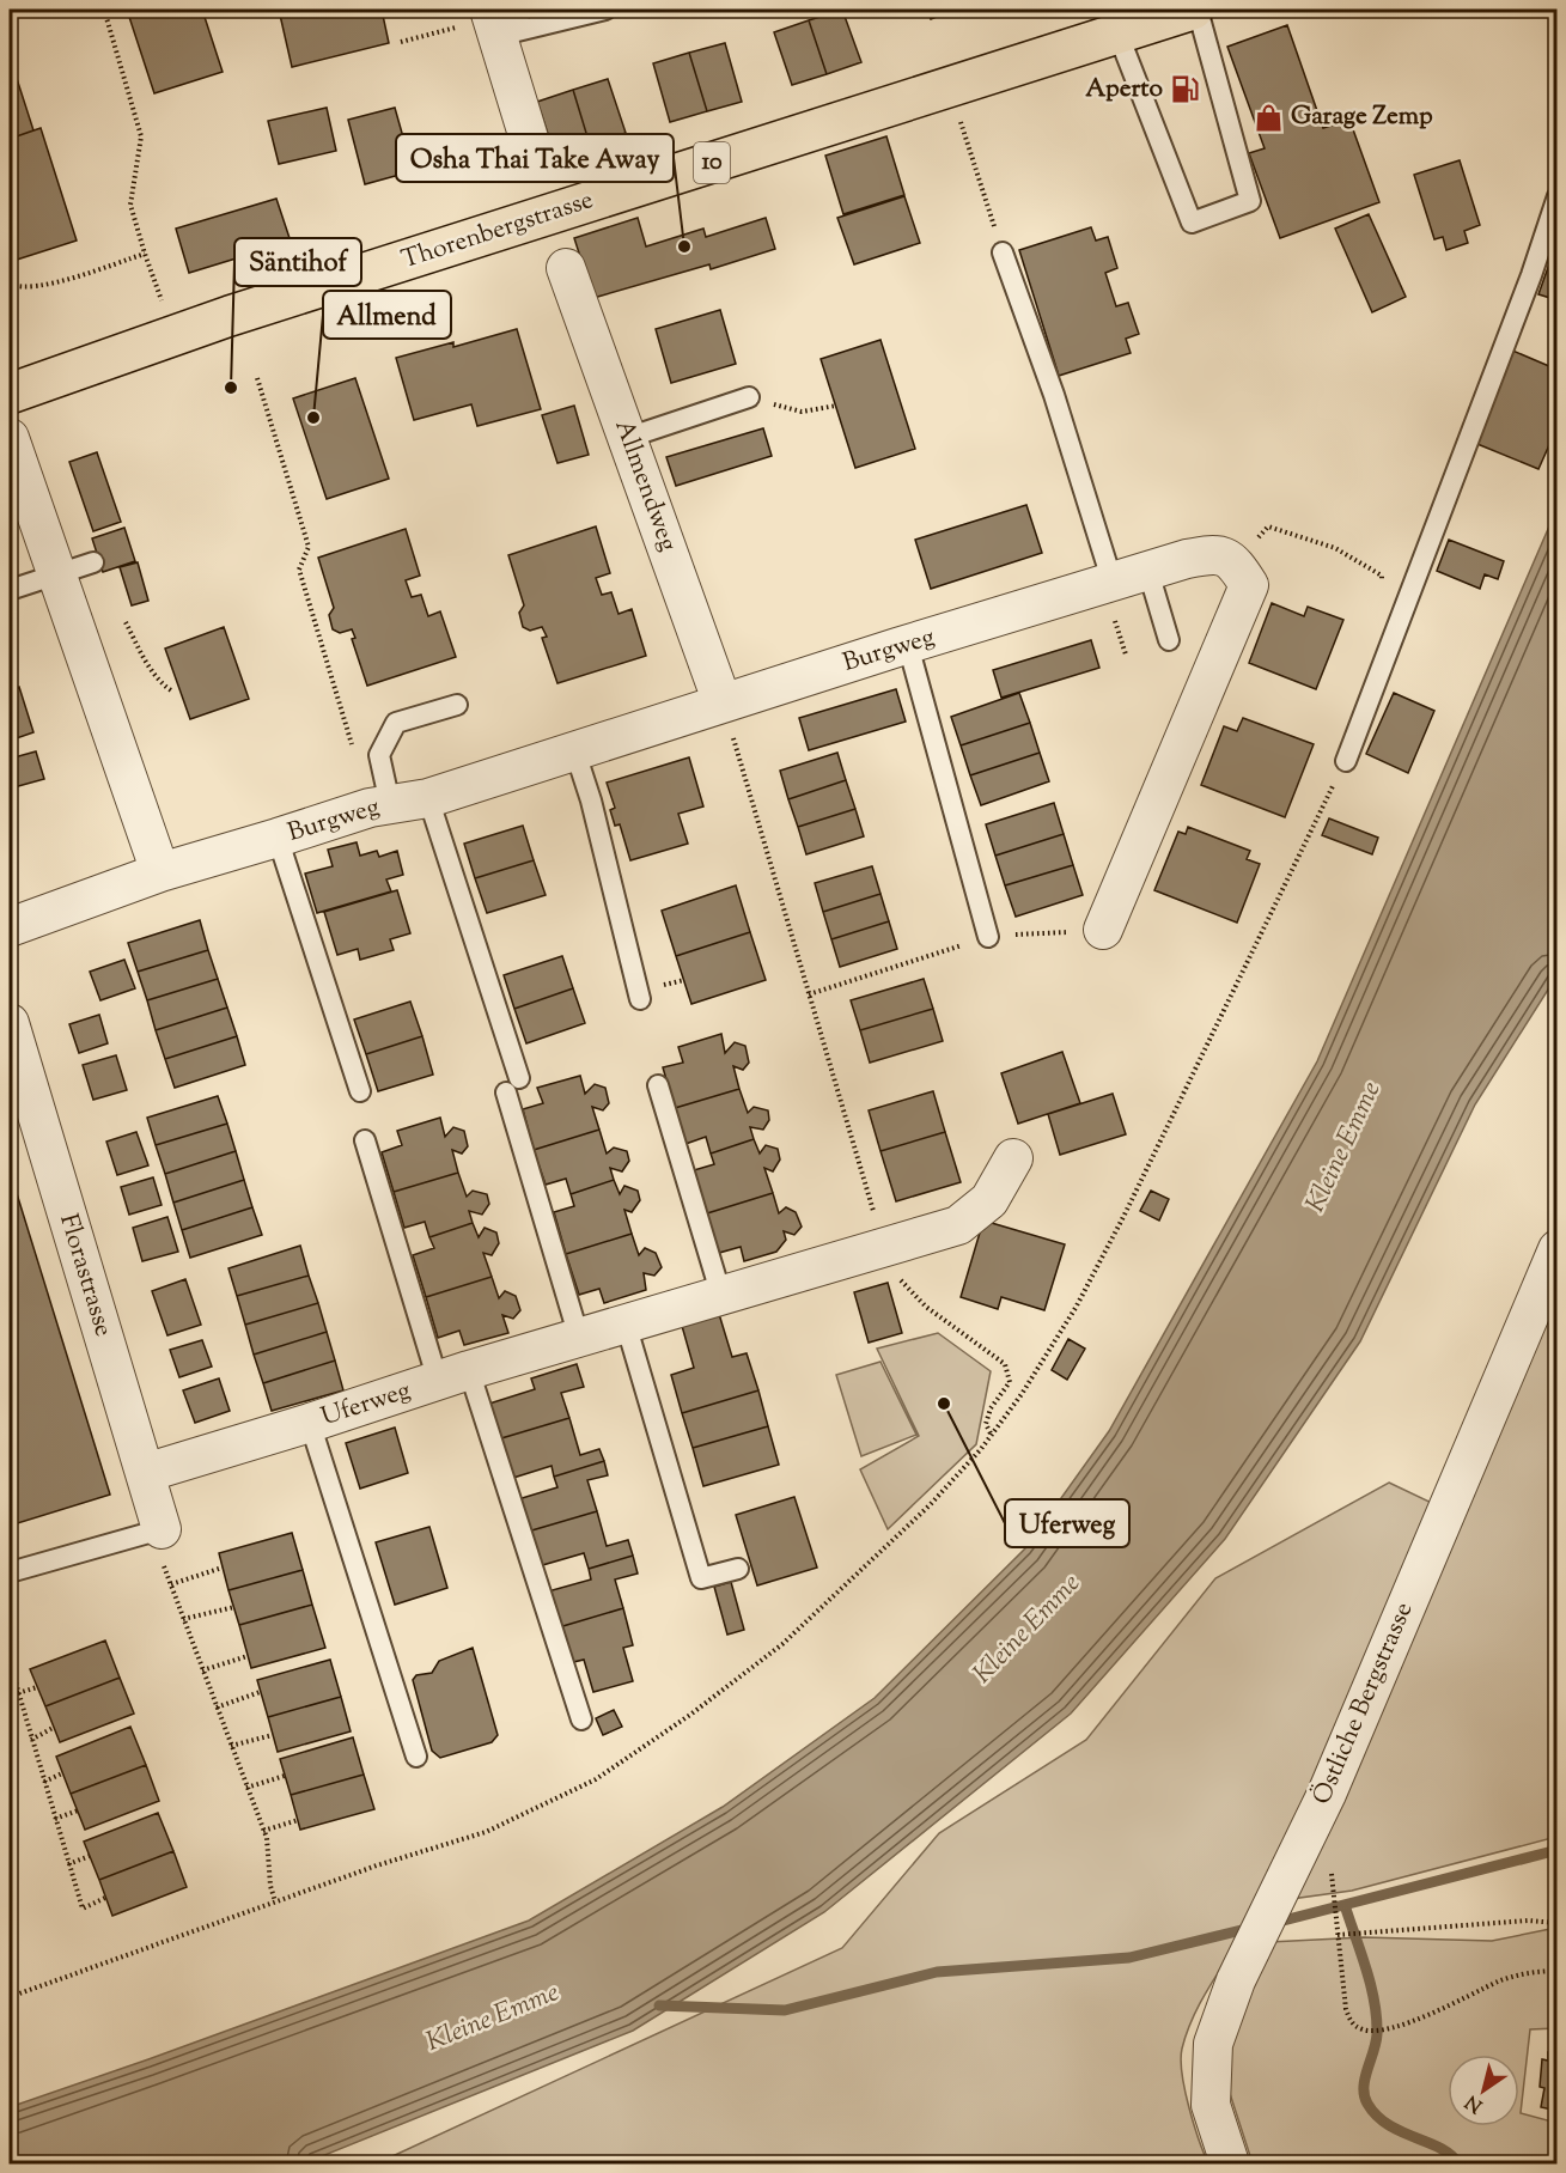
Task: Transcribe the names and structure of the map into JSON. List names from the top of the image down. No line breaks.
{"streets":{"main road":["10","Thorenbergstrasse"],"street":["Allmendweg","Burgweg","Florastrasse","Uferweg","Östliche Bergstrasse"]},"crossings":[["Allmendweg","Burgweg"],["Florastrasse","Uferweg"]],"water":["Kleine Emme"],"places":{"fuel station":["Aperto"],"shop":["Garage Zemp"],"other":["Osha Thai Take Away","Säntihof","Allmend","Uferweg"]},"north":"bottom left"}
